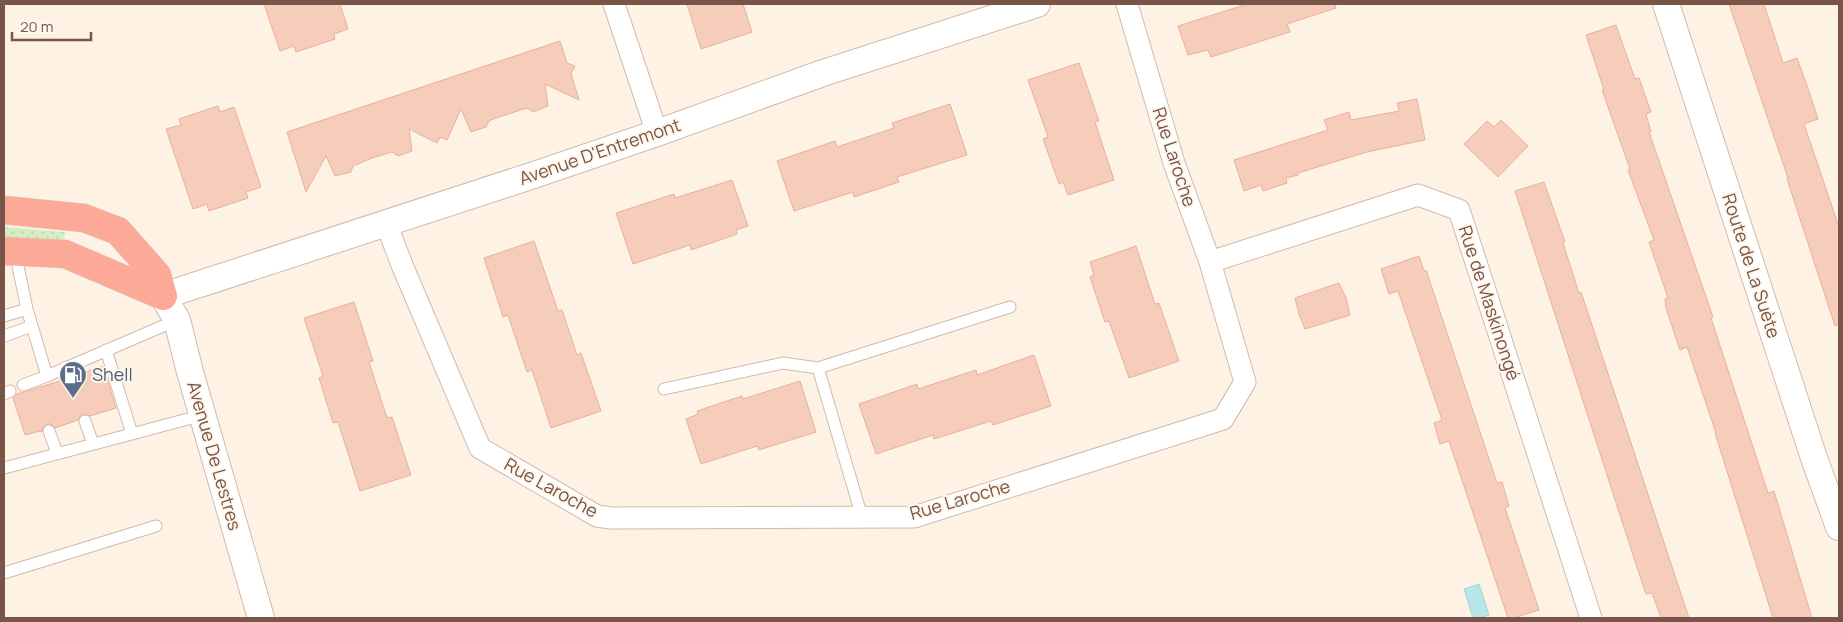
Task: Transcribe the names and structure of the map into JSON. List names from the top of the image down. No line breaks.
{"streets":{"street":["Avenue D'Entremont","Rue Laroche","Route de La Suète","Rue de Maskinongé","Avenue De Lestres"]},"crossings":[["Avenue D'Entremont","Rue Laroche"],["Avenue D'Entremont","Avenue De Lestres"],["Rue Laroche","Rue de Maskinongé"]],"places":{"fuel station":["Shell"]},"scale_bar":"20 m"}
